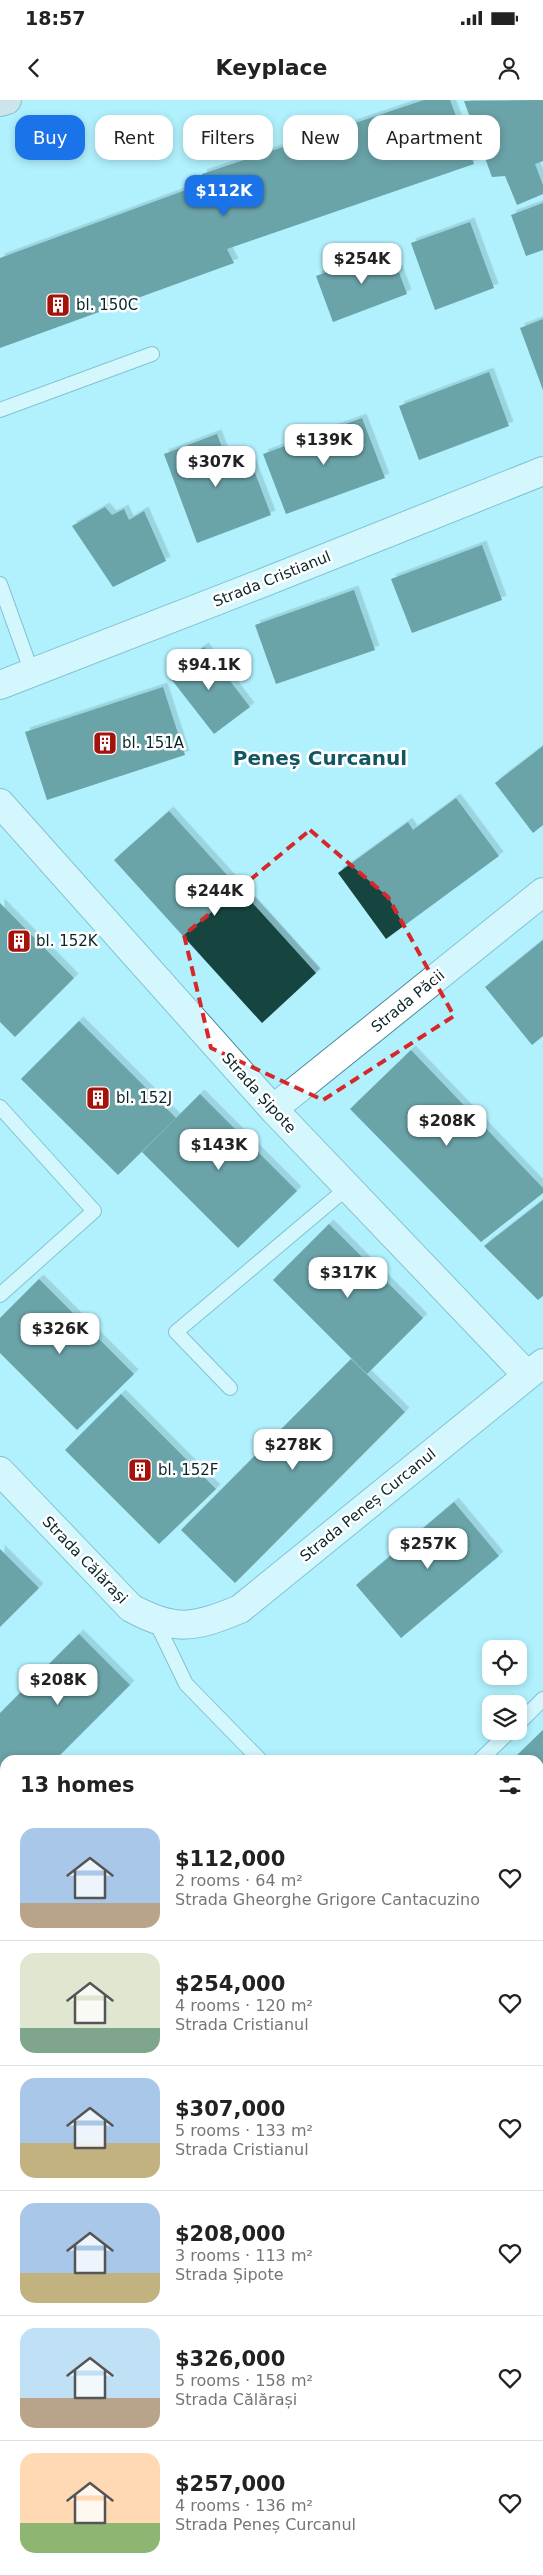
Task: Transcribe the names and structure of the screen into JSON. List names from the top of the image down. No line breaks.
{"streets":{"street":["Strada Cristianul","Strada Păcii","Strada Șipote","Strada Peneș Curcanul","Strada Călărași"]},"crossings":[["Strada Păcii","Strada Șipote"],["Strada Șipote","Strada Peneș Curcanul"],["Strada Peneș Curcanul","Strada Călărași"]],"districts":["Peneș Curcanul"],"places":{"building":["bl. 150C","bl. 151A","bl. 152K","bl. 152J","bl. 152F"]},"page":{"status":"18:57","header":"Keyplace","chip":["Buy","Rent","Filters","New","Apartment"],"price":["$112K","$254K","$139K","$307K","$94.1K","$244K","$208K","$143K","$317K","$326K","$278K","$257K","$208K"],"heading":"13 homes","list":[{"name":"$112,000","note":"2 rooms · 64 m² · Strada Gheorghe Grigore Cantacuzino"},{"name":"$254,000","note":"4 rooms · 120 m² · Strada Cristianul"},{"name":"$307,000","note":"5 rooms · 133 m² · Strada Cristianul"},{"name":"$208,000","note":"3 rooms · 113 m² · Strada Șipote"},{"name":"$326,000","note":"5 rooms · 158 m² · Strada Călărași"},{"name":"$257,000","note":"4 rooms · 136 m² · Strada Peneș Curcanul"}]}}
